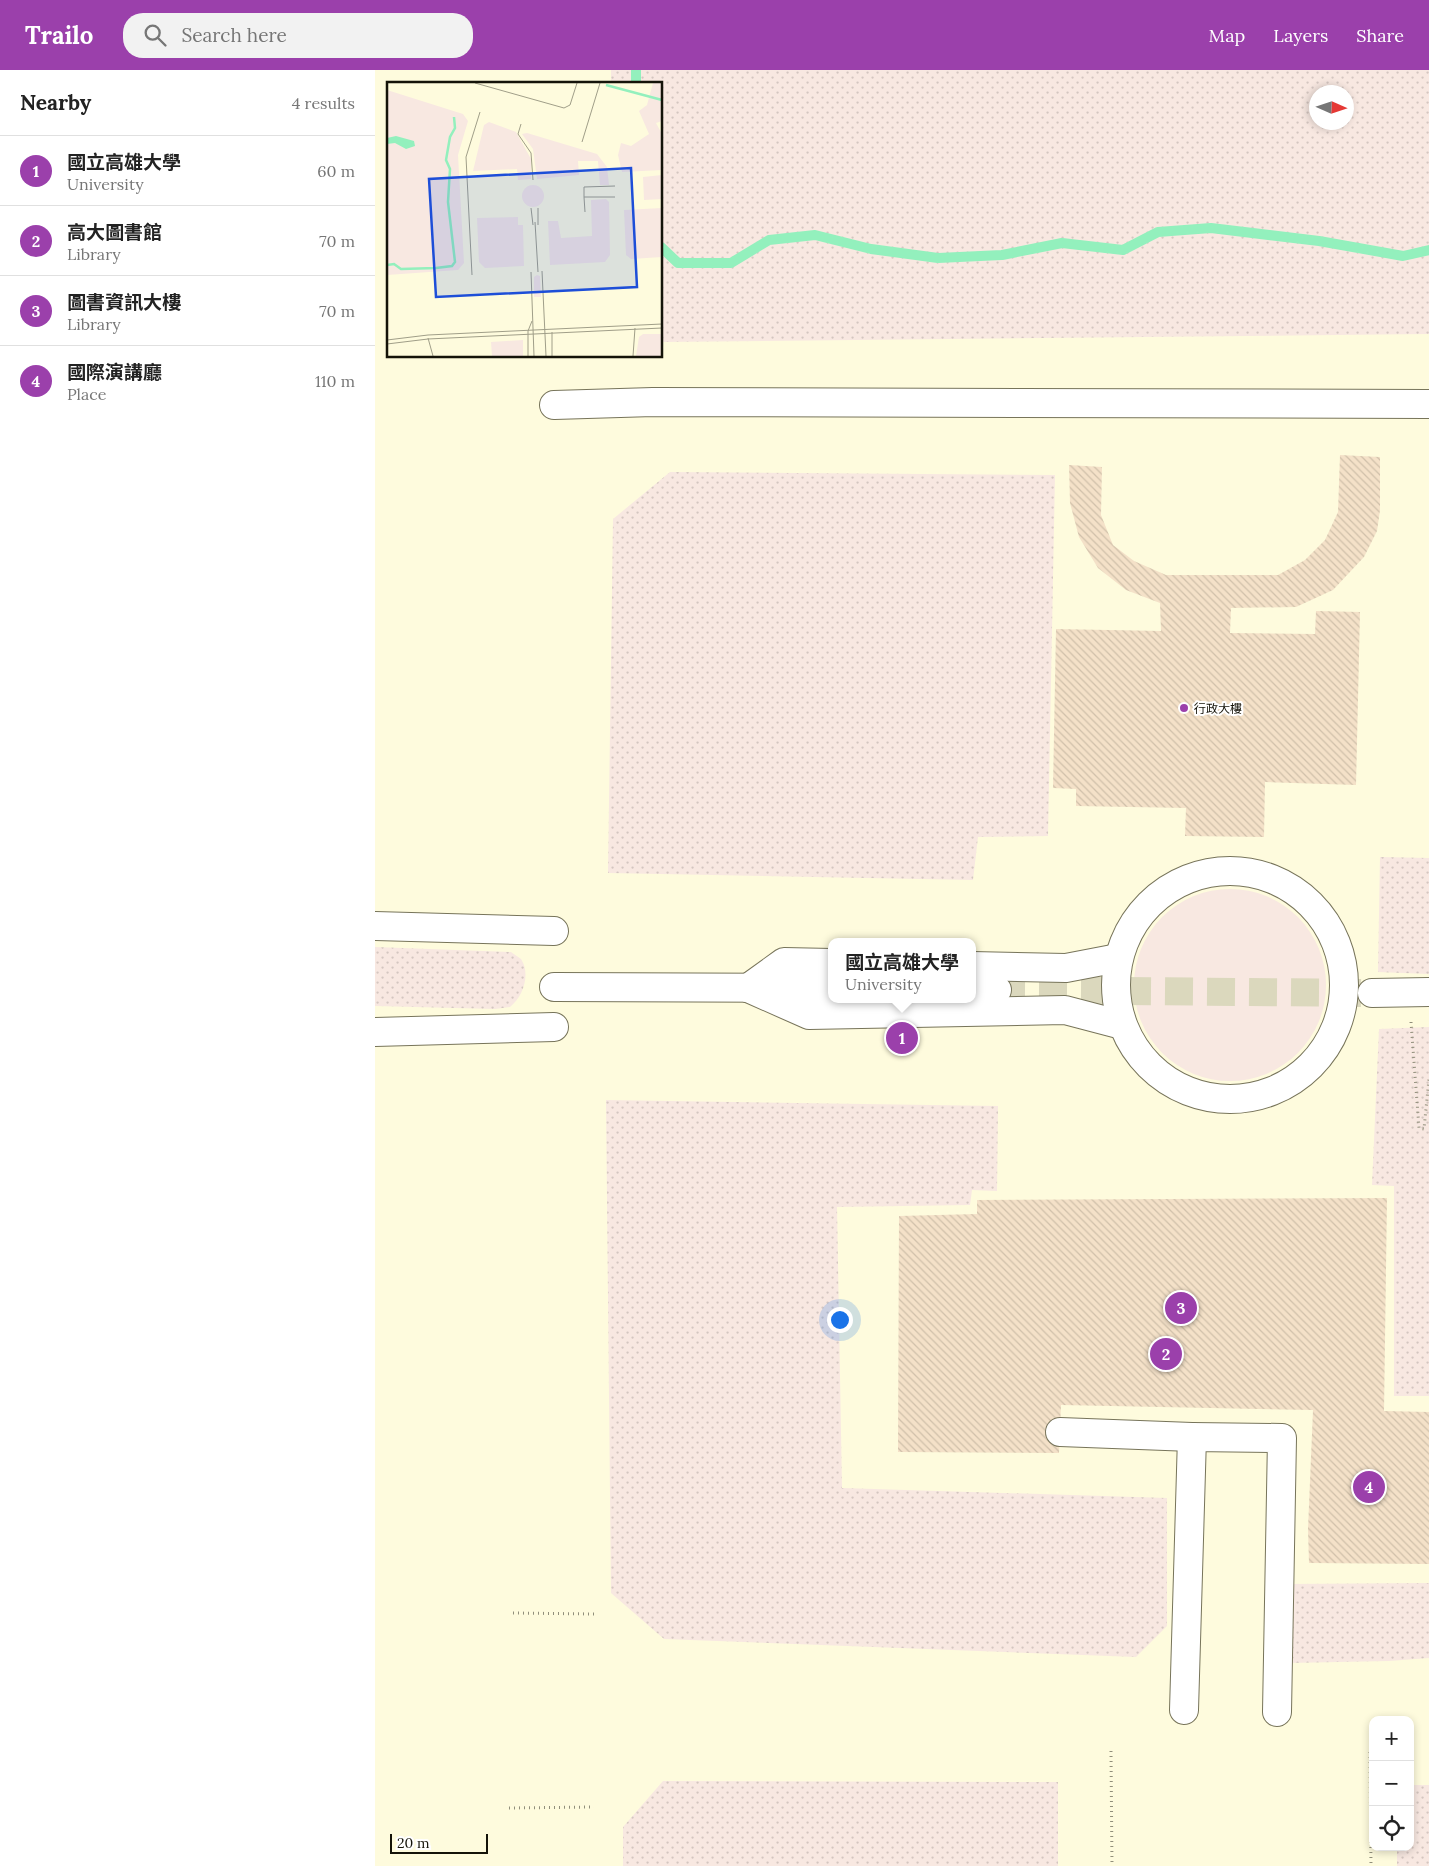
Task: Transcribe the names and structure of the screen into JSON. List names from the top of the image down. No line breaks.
{"places":["行政大樓"],"scale_bar":"20 m","north":"right","page":{"header":"Trailo","search":"Search here","nav":["Map","Layers","Share"],"heading":["Nearby","4 results"],"list":[{"mark":"1","name":"國立高雄大學","note":"University","value":"60 m"},{"mark":"2","name":"高大圖書館","note":"Library","value":"70 m"},{"mark":"3","name":"圖書資訊大樓","note":"Library","value":"70 m"},{"mark":"4","name":"國際演講廳","note":"Place","value":"110 m"}],"popup":["國立高雄大學","University"],"pins":["1","3","2","4"],"map_buttons":["+","−"],"scale":"20 m"}}
